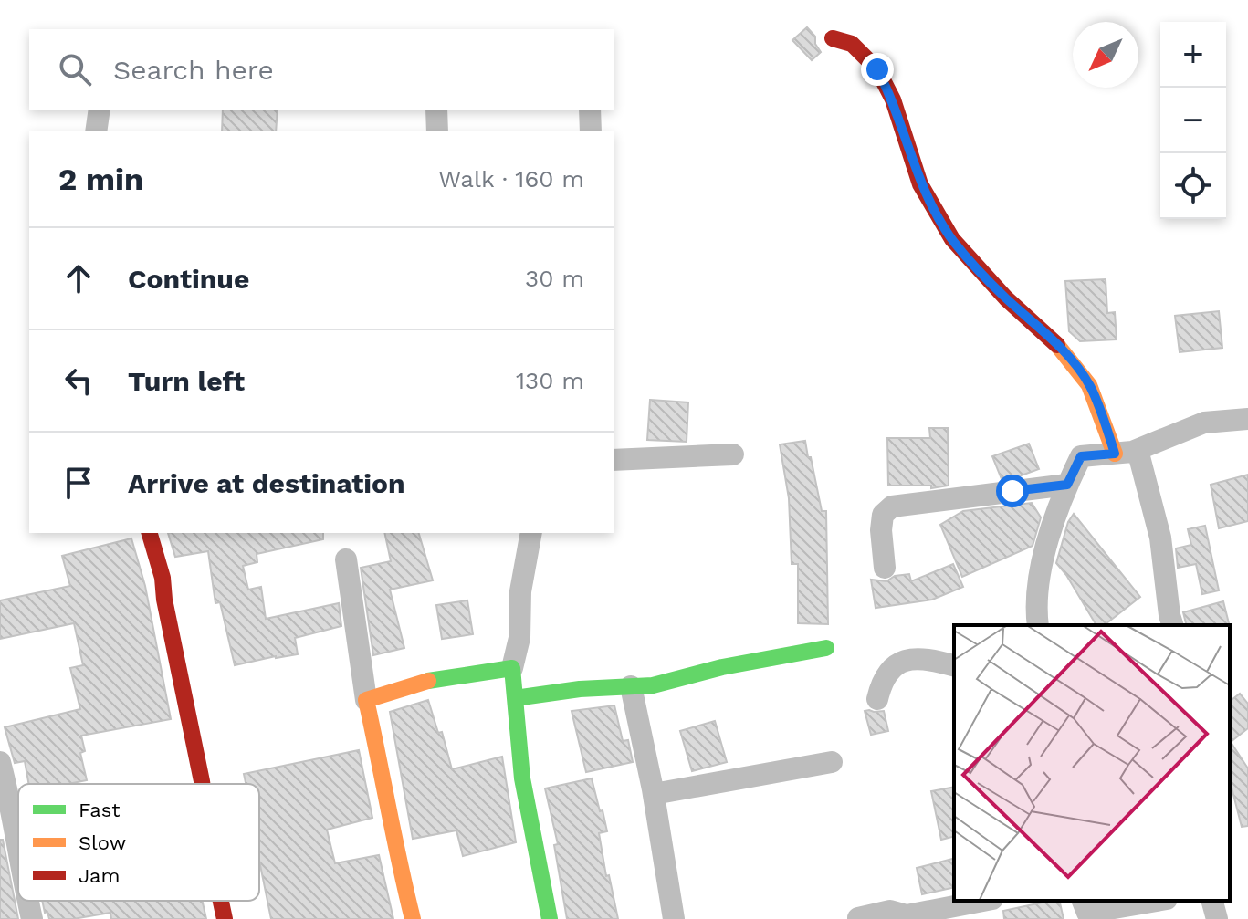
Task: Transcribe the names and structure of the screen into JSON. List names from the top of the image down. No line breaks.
{"legend":["Fast","Slow","Jam"],"north":"bottom left","page":{"map_buttons":["+","−"],"search":"Search here","heading":["2 min","Walk · 160 m"],"list":[["Continue","30 m"],["Turn left","130 m"],"Arrive at destination"]}}
